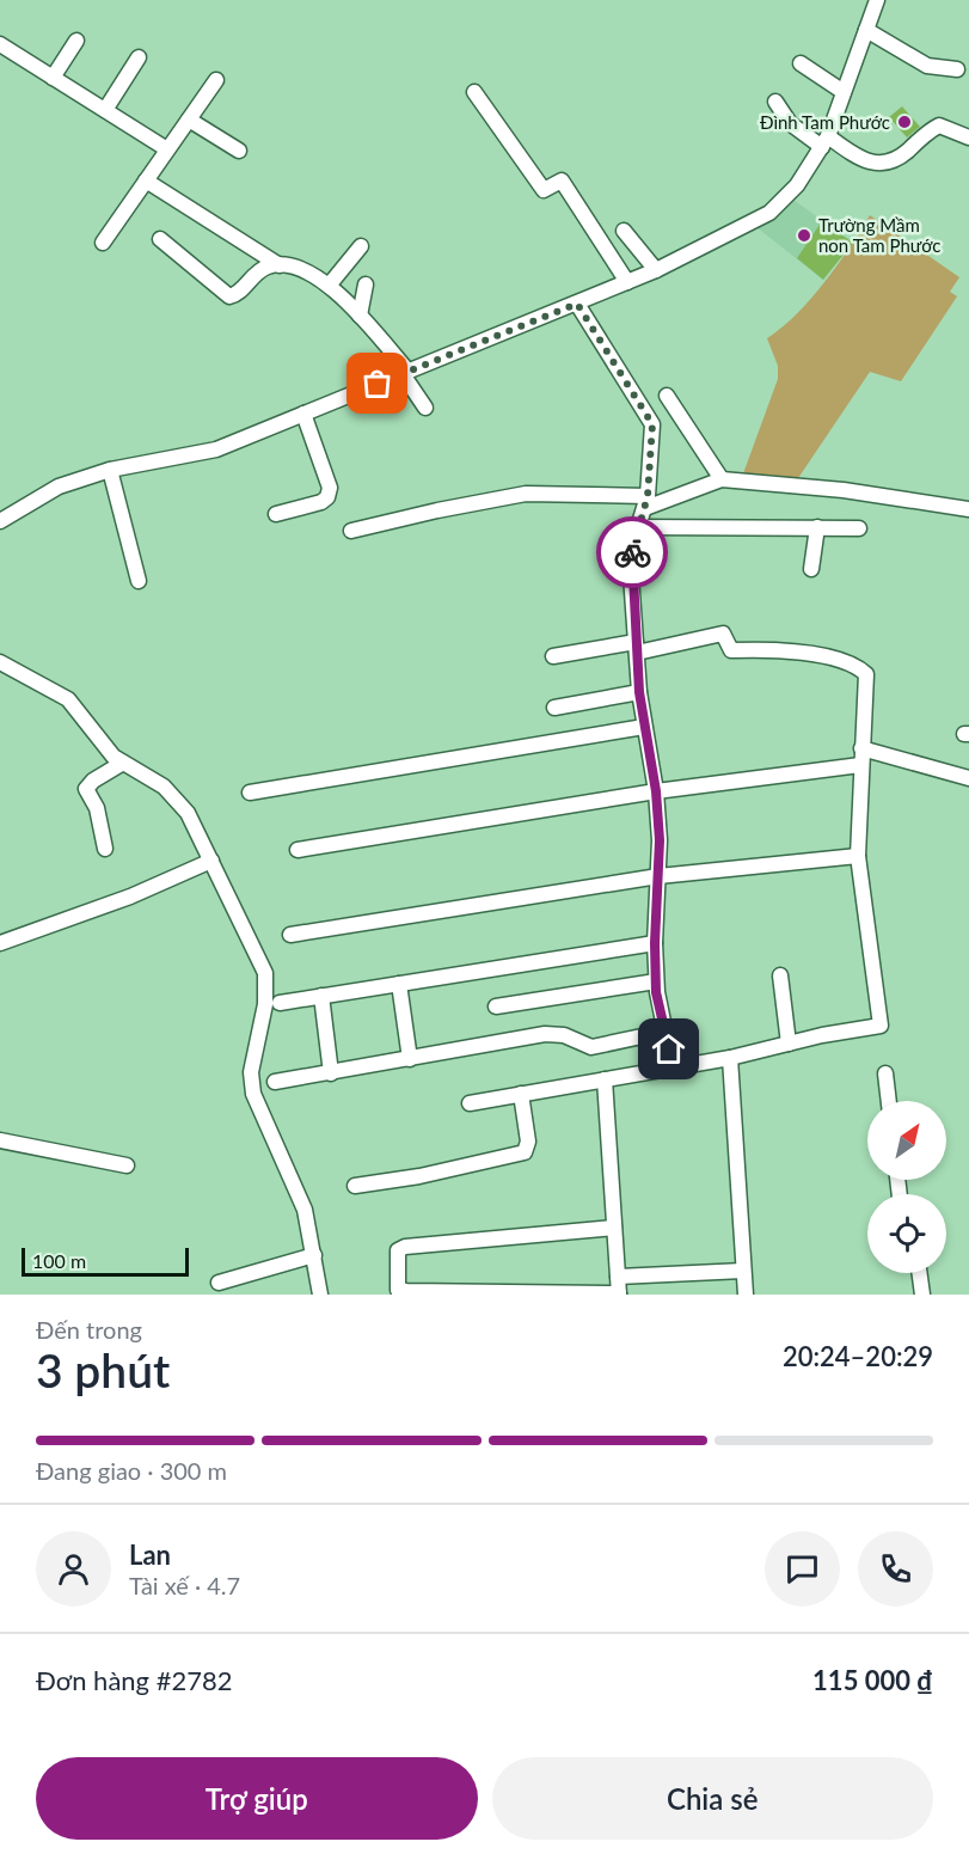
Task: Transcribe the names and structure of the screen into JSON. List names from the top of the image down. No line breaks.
{"places":["Đình Tam Phước","Trường Mầm non Tam Phước"],"scale_bar":"100 m","north":"top right","page":{"scale":"100 m","heading":["3 phút","Đến trong","20:24–20:29"],"panel":["Lan","Tài xế · 4.7","Đơn hàng #2782","115 000 ₫"],"bar":"Đang giao · 300 m","buttons":["Trợ giúp","Chia sẻ"]}}
